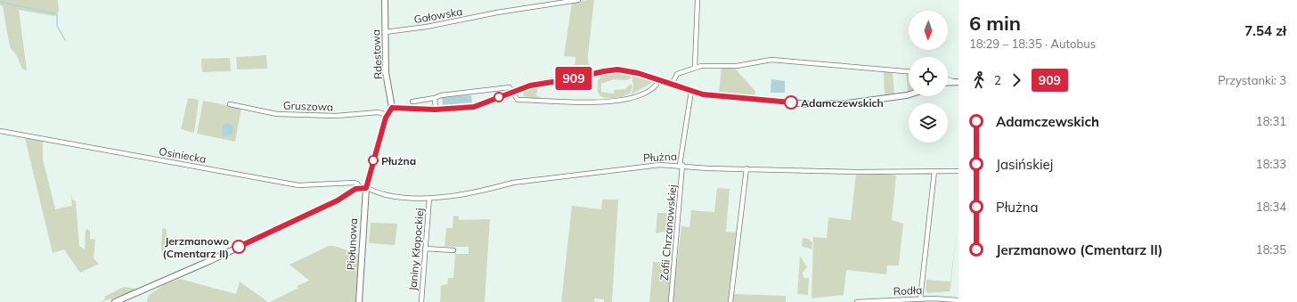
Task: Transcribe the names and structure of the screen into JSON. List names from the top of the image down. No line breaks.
{"streets":{"street":["Gałowska","Rdestowa","Gruszowa","Osiniecka","Płużna","Zofii Chrzanowskiej","Piołunowa","Janiny Kłopockiej","Rodła"]},"crossings":[["Gałowska","Rdestowa"],["Gruszowa","Piołunowa"],["Płużna","Zofii Chrzanowskiej"],["Płużna","Piołunowa"],["Płużna","Janiny Kłopockiej"]],"places":["Adamczewskich","Płużna","Jerzmanowo (Cmentarz II)"],"lines":["bus line 909"],"north":"bottom","page":{"on_map":"909","heading":["6 min","18:29 – 18:35 · Autobus","7.54 zł"],"legs":["2","909","Przystanki: 3"],"list":[{"name":"Adamczewskich","value":"18:31"},{"name":"Jasińskiej","value":"18:33"},{"name":"Płużna","value":"18:34"},{"name":"Jerzmanowo (Cmentarz II)","value":"18:35"}]}}
